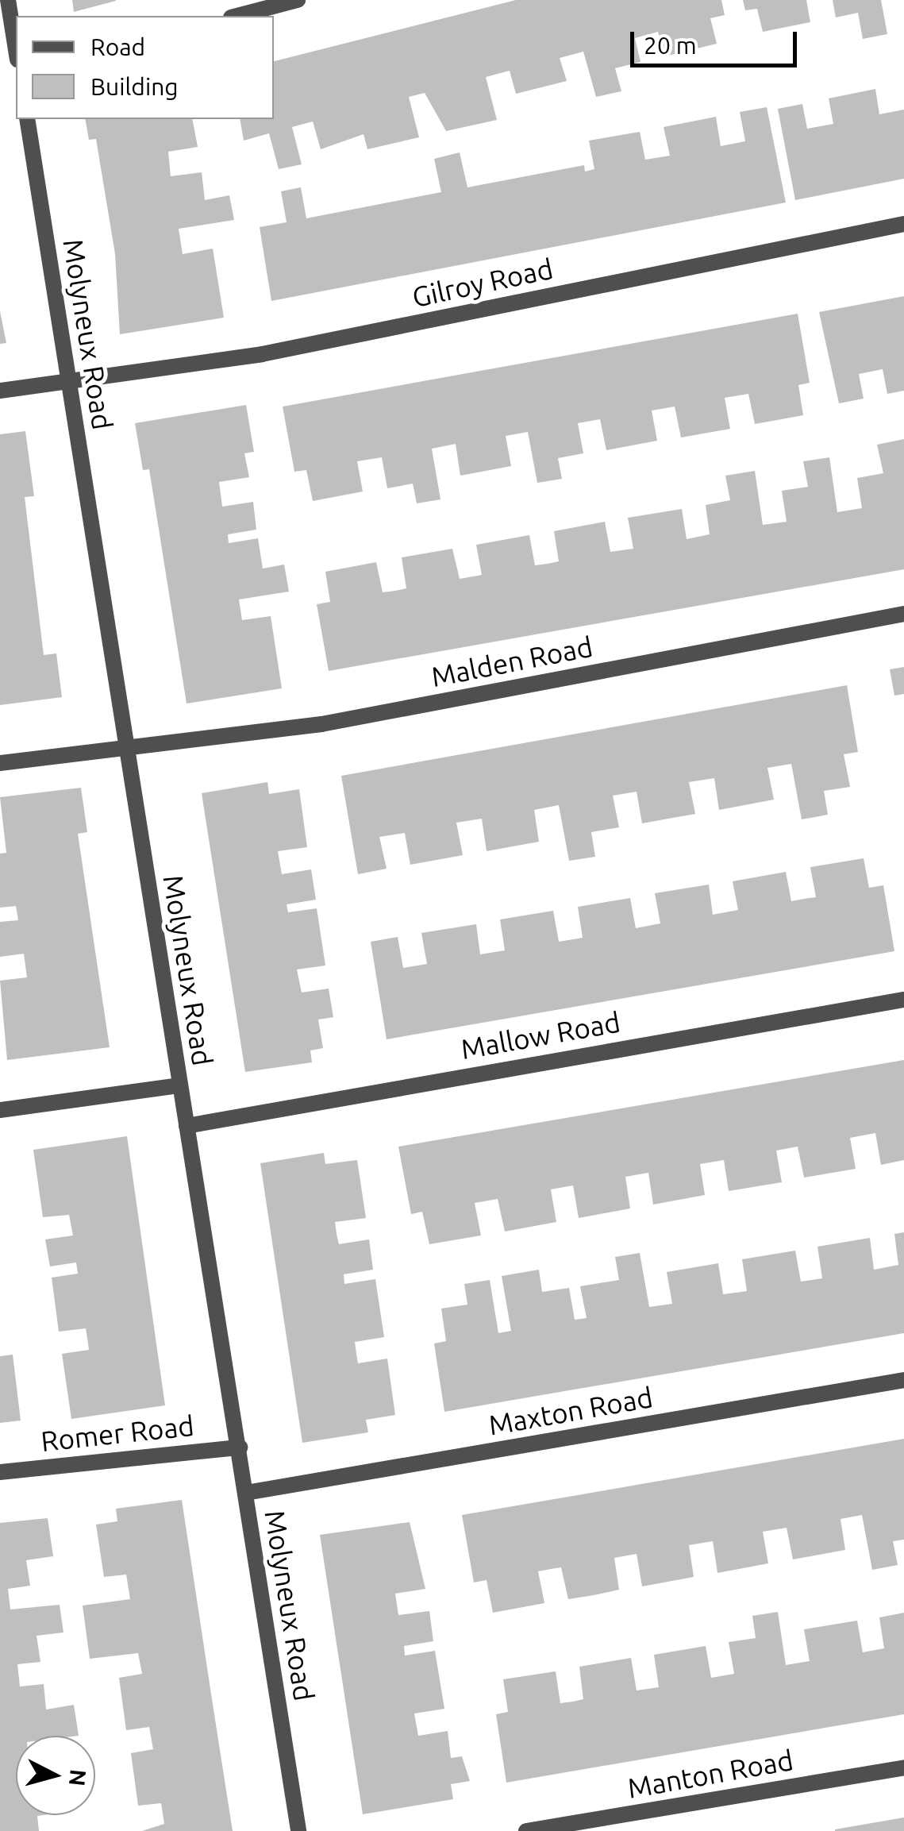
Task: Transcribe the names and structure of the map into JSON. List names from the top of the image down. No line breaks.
{"streets":{"street":["Gilroy Road","Molyneux Road","Malden Road","Mallow Road","Maxton Road","Romer Road","Manton Road"]},"crossings":[["Gilroy Road","Molyneux Road"],["Molyneux Road","Malden Road"],["Molyneux Road","Mallow Road"],["Molyneux Road","Maxton Road"],["Molyneux Road","Romer Road"]],"legend":["Road","Building"],"scale_bar":"20 m","north":"right"}
